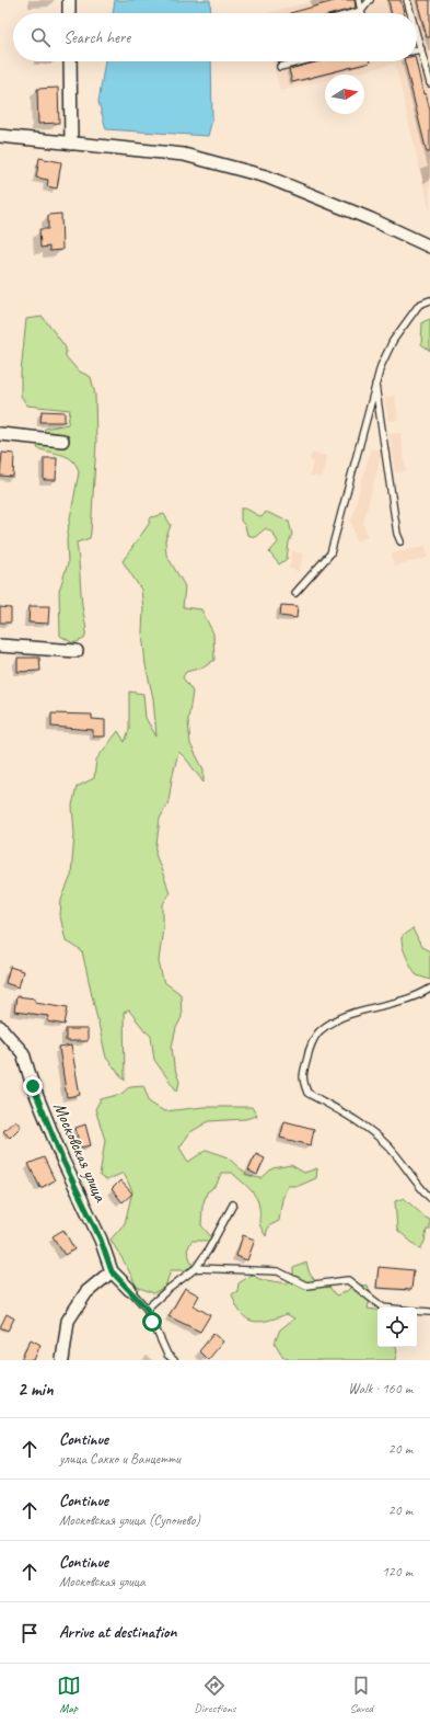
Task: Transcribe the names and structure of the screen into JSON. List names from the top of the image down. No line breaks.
{"streets":{"street":["Московская улица"]},"north":"right","page":{"search":"Search here","heading":["2 min","Walk · 160 m"],"list":[["Continue","улица Сакко и Ванцетти","20 m"],["Continue","Московская улица (Супонево)","20 m"],["Continue","Московская улица","120 m"],"Arrive at destination"],"nav":["Map","Directions","Saved"]}}
